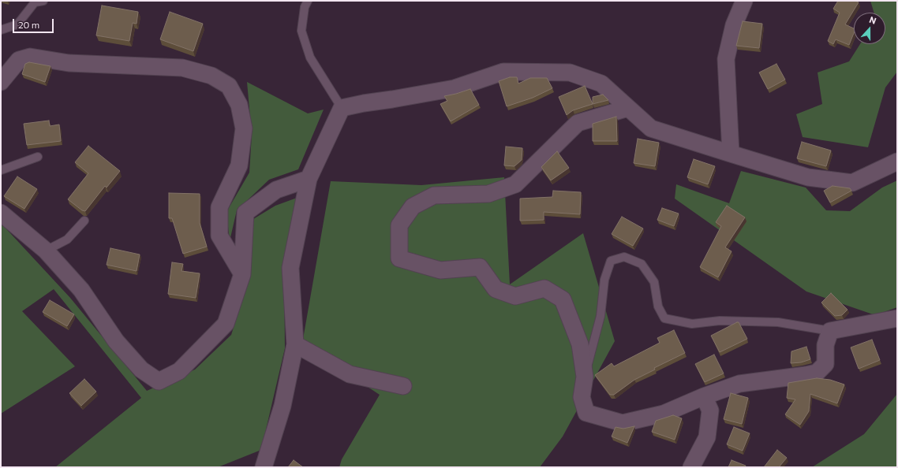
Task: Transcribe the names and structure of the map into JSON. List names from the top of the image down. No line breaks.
{"scale_bar":"20 m","north":"top"}
